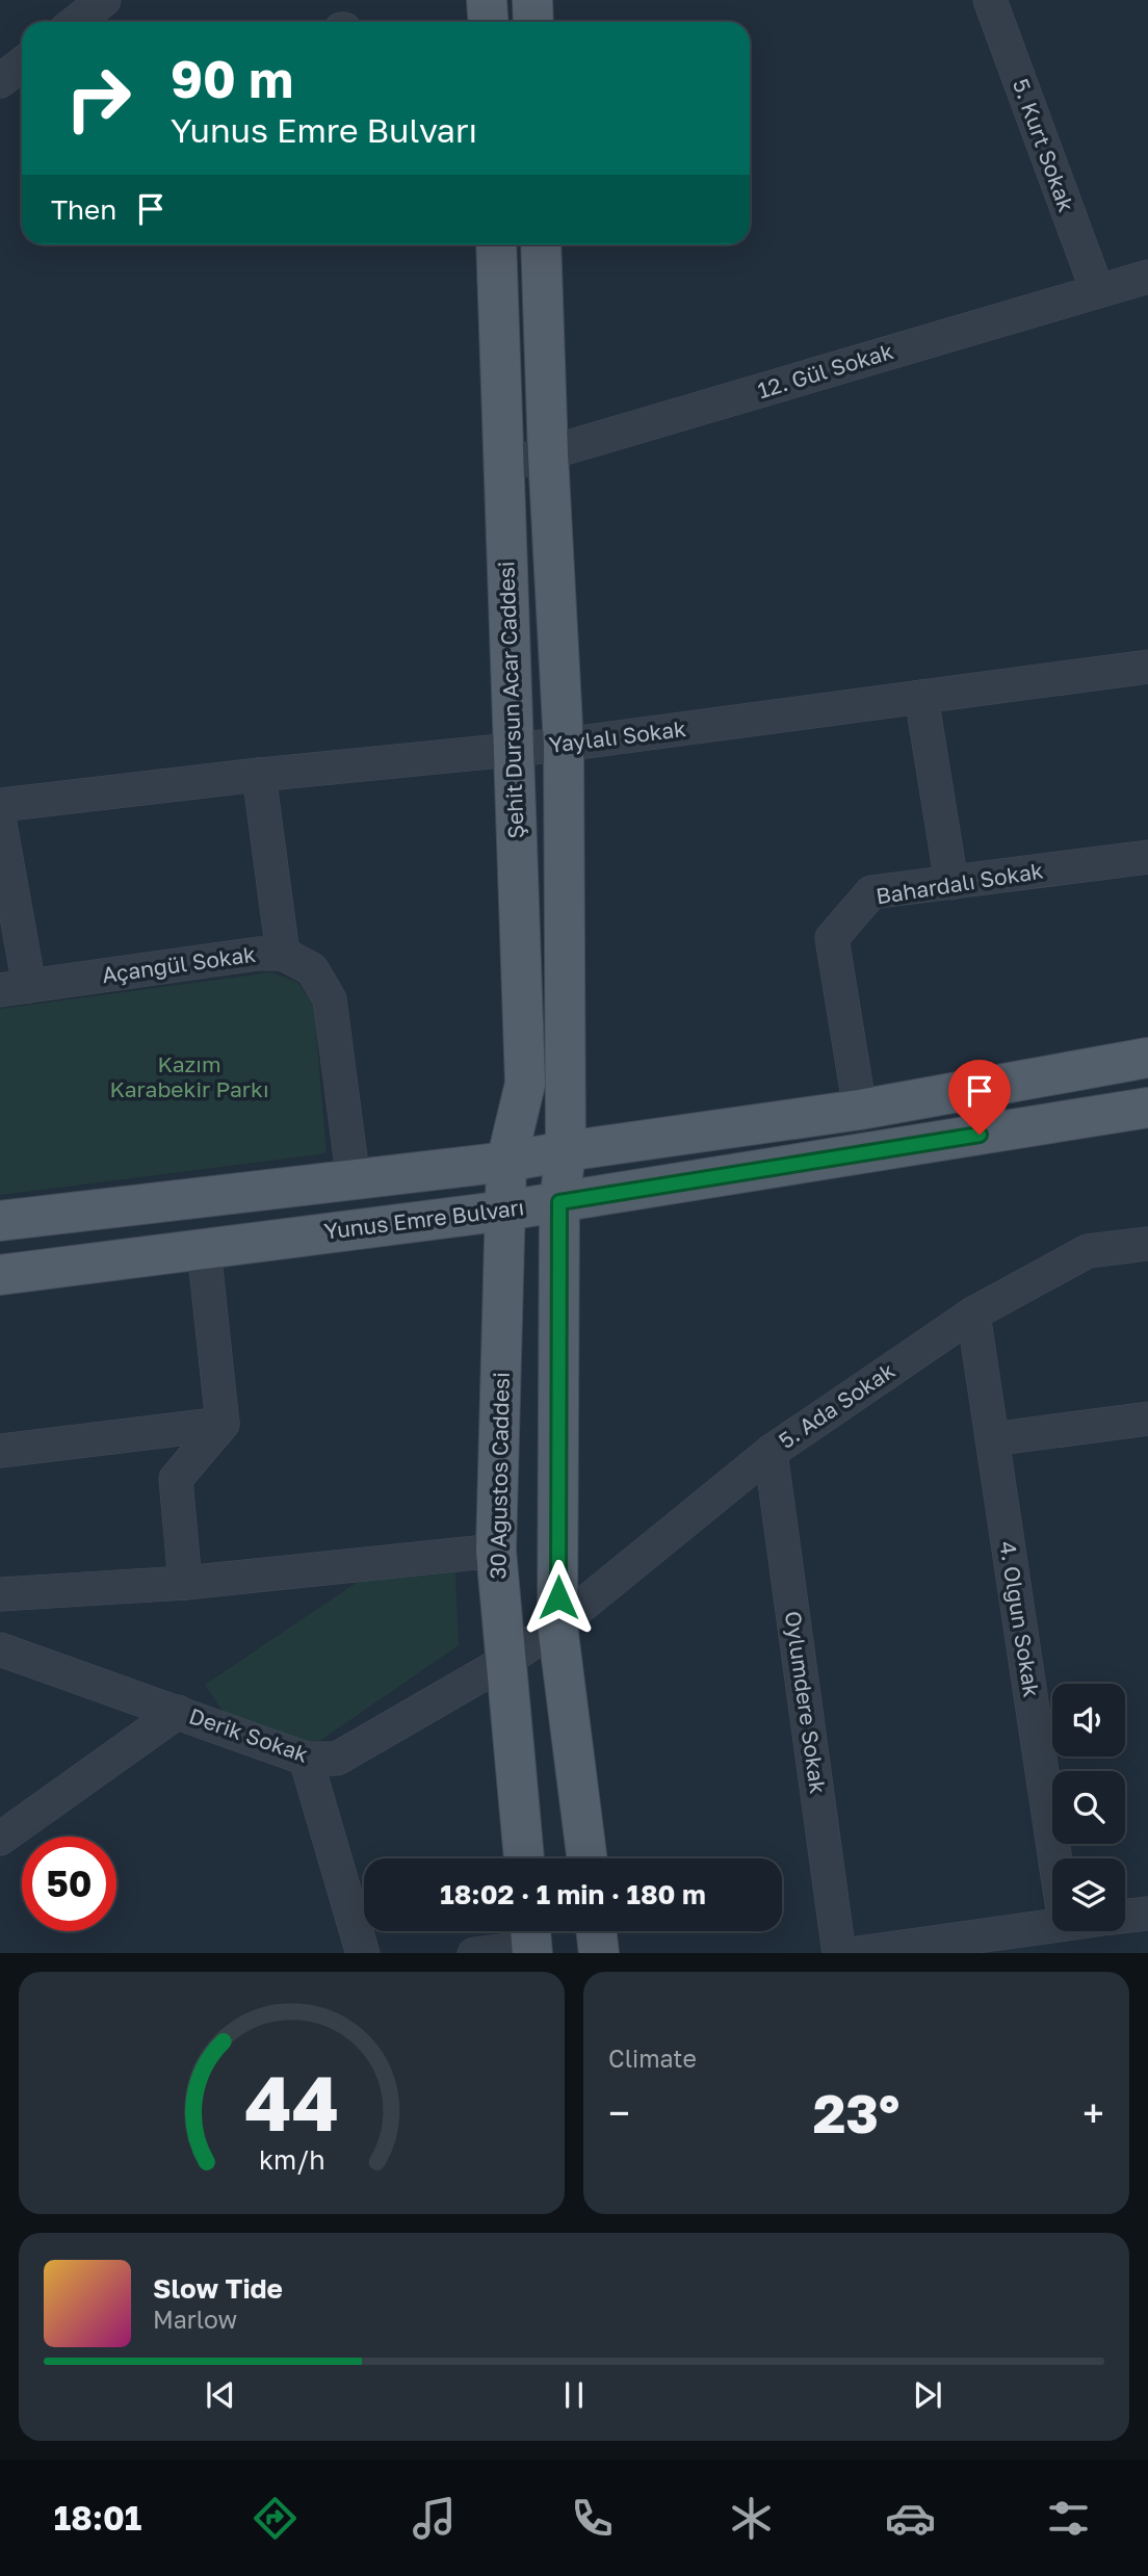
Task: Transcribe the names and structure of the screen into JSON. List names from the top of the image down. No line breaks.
{"streets":{"main road":["Şehit Dursun Acar Caddesi","Yunus Emre Bulvarı","30 Ağustos Caddesi"],"street":["5. Kurt Sokak","12. Gül Sokak","Yaylalı Sokak","Bahardalı Sokak","Açangül Sokak","5. Ada Sokak","4. Olgun Sokak","Oylumdere Sokak","Derik Sokak"]},"crossings":[["5. Kurt Sokak","12. Gül Sokak"],["12. Gül Sokak","Şehit Dursun Acar Caddesi"],["Şehit Dursun Acar Caddesi","Yaylalı Sokak"],["Şehit Dursun Acar Caddesi","Yunus Emre Bulvarı"],["Şehit Dursun Acar Caddesi","30 Ağustos Caddesi"],["Yunus Emre Bulvarı","30 Ağustos Caddesi"],["5. Ada Sokak","4. Olgun Sokak"],["5. Ada Sokak","Oylumdere Sokak"],["5. Ada Sokak","Derik Sokak"],["30 Ağustos Caddesi","Derik Sokak"]],"parks":["Kazım Karabekir Parkı"],"page":{"turn":["90 m","Yunus Emre Bulvarı"],"then":"Then","limit":"50","trip":"18:02 · 1 min · 180 m","tile":"Climate","heat":["−","23°","+"],"song":["Slow Tide","Marlow"],"tabs":"18:01","gauge":["44","km/h"]}}
